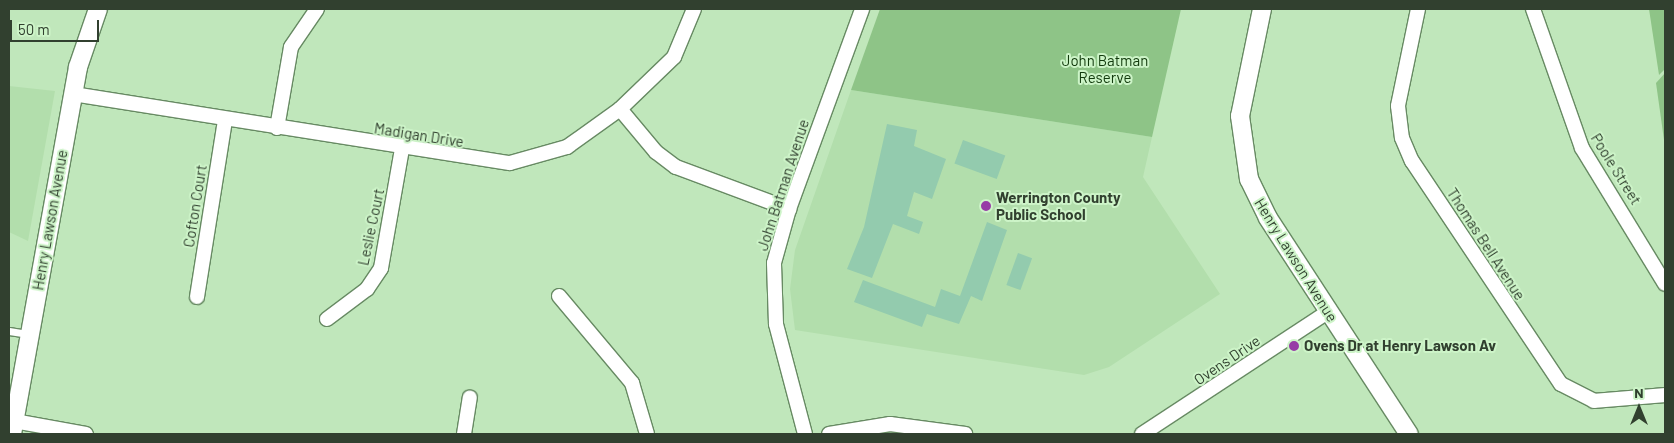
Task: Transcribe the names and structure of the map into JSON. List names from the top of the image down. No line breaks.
{"streets":{"street":["Madigan Drive","Poole Street","John Batman Avenue","Cofton Court","Henry Lawson Avenue","Leslie Court","Thomas Bell Avenue","Ovens Drive"]},"crossings":[["Madigan Drive","Cofton Court"],["Madigan Drive","Henry Lawson Avenue"],["Madigan Drive","Leslie Court"],["Henry Lawson Avenue","Ovens Drive"]],"parks":["John Batman Reserve"],"places":["Werrington County Public School","Ovens Dr at Henry Lawson Av"],"scale_bar":"50 m","north":"top"}
